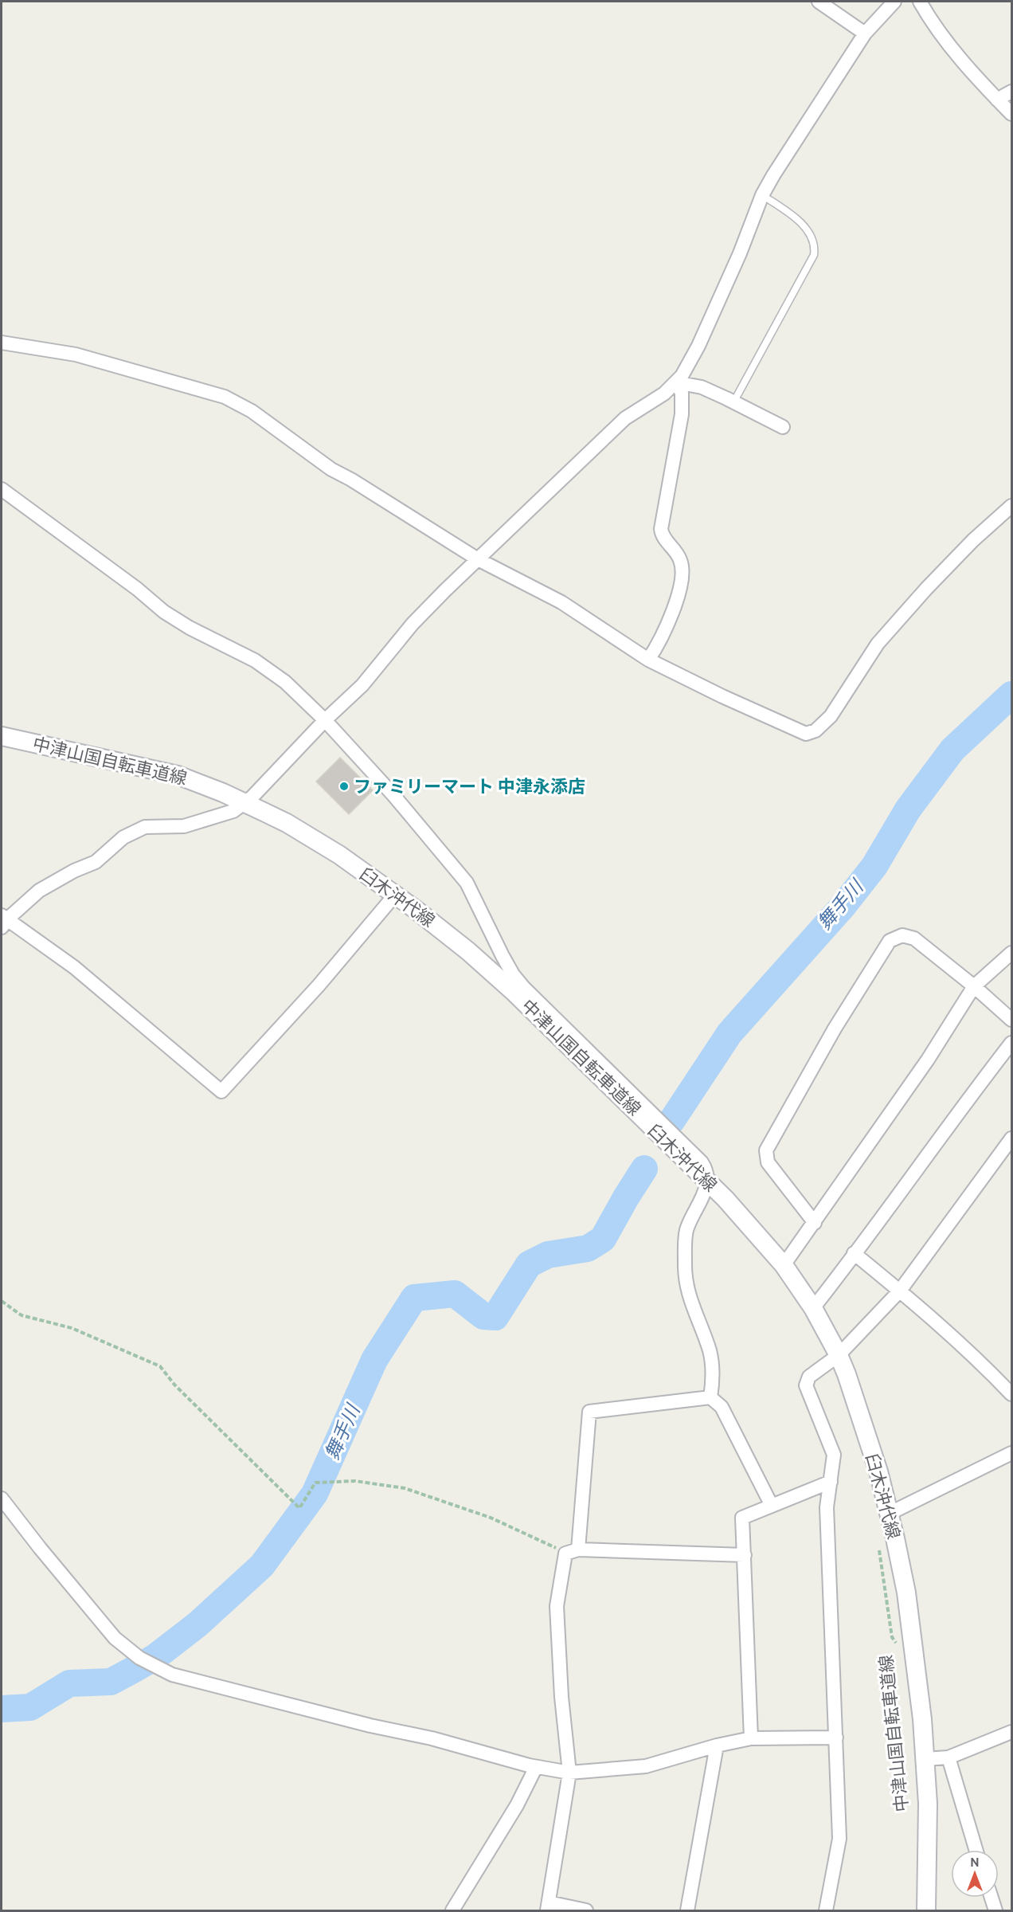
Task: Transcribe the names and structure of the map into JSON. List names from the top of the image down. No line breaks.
{"streets":{"main road":["臼木沖代線"],"path":["中津山国自転車道線"]},"water":["舞手川"],"places":["ファミリーマート 中津永添店"],"north":"top"}
